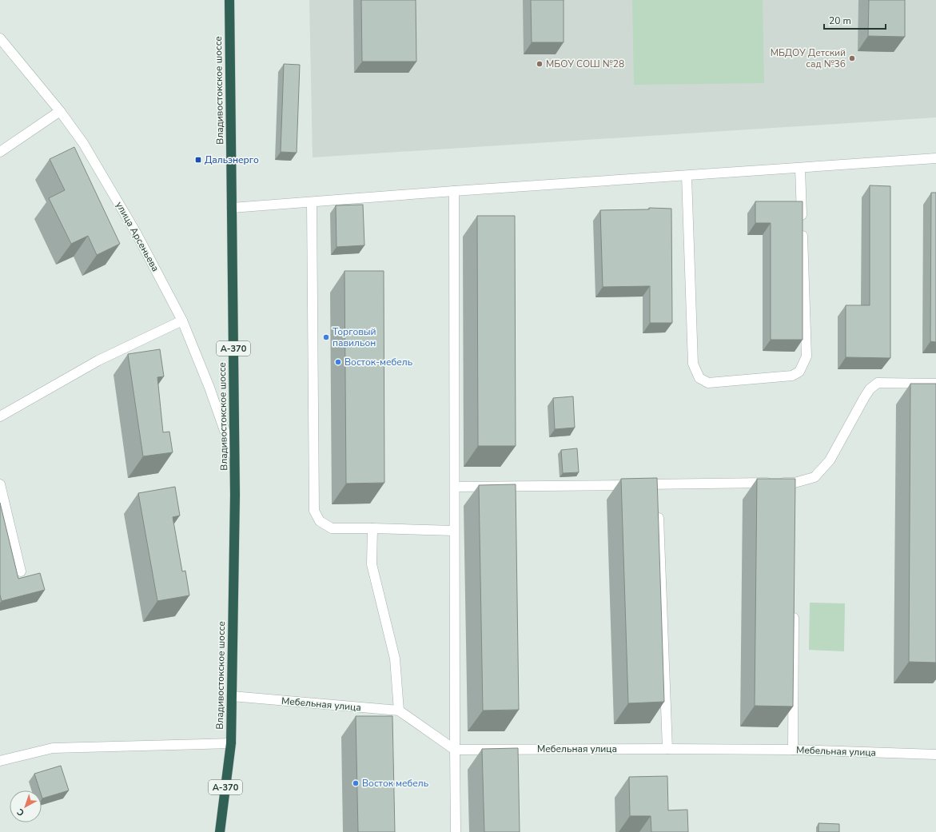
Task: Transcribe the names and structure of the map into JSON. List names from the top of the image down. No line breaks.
{"streets":{"highway":["Владивостокское шоссе","А-370"],"street":["улица Арсеньева","Мебельная улица"]},"crossings":[["Владивостокское шоссе","улица Арсеньева"],["Владивостокское шоссе","Мебельная улица"]],"places":{"other":["МБДОУ Детский сад №36","МБОУ СОШ №28","Торговый павильон","Восток-мебель","Восток мебель"],"transit":["Дальэнерго"]},"scale_bar":"20 m","north":"bottom left"}
